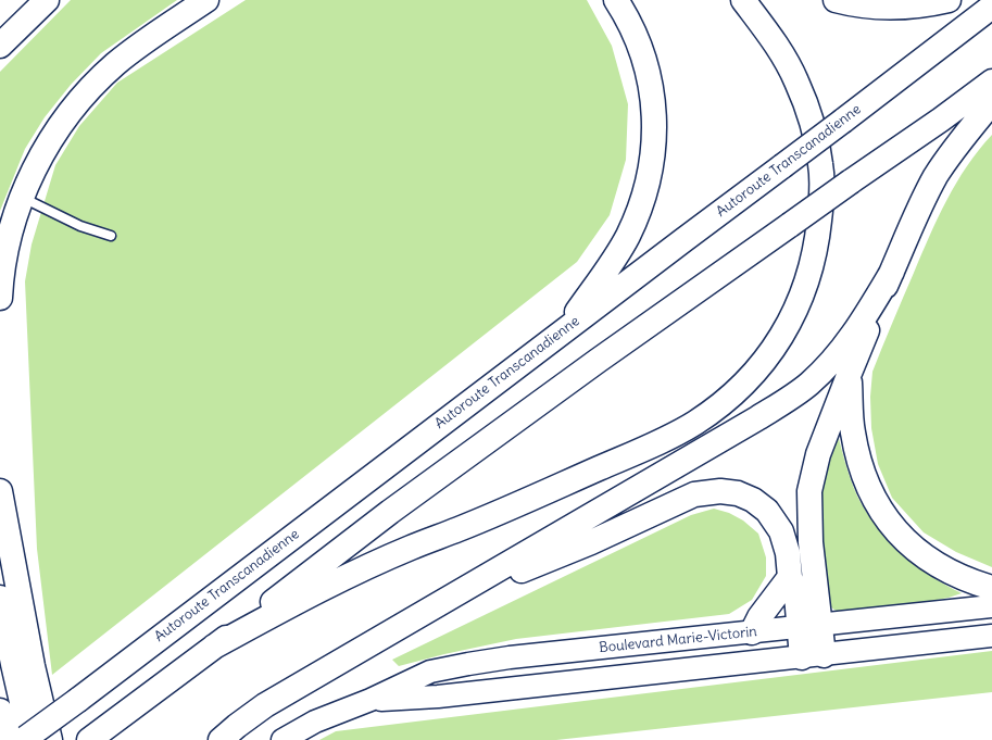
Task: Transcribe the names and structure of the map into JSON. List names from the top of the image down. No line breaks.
{"streets":{"highway":["Autoroute Transcanadienne"],"street":["Boulevard Marie-Victorin"]}}
